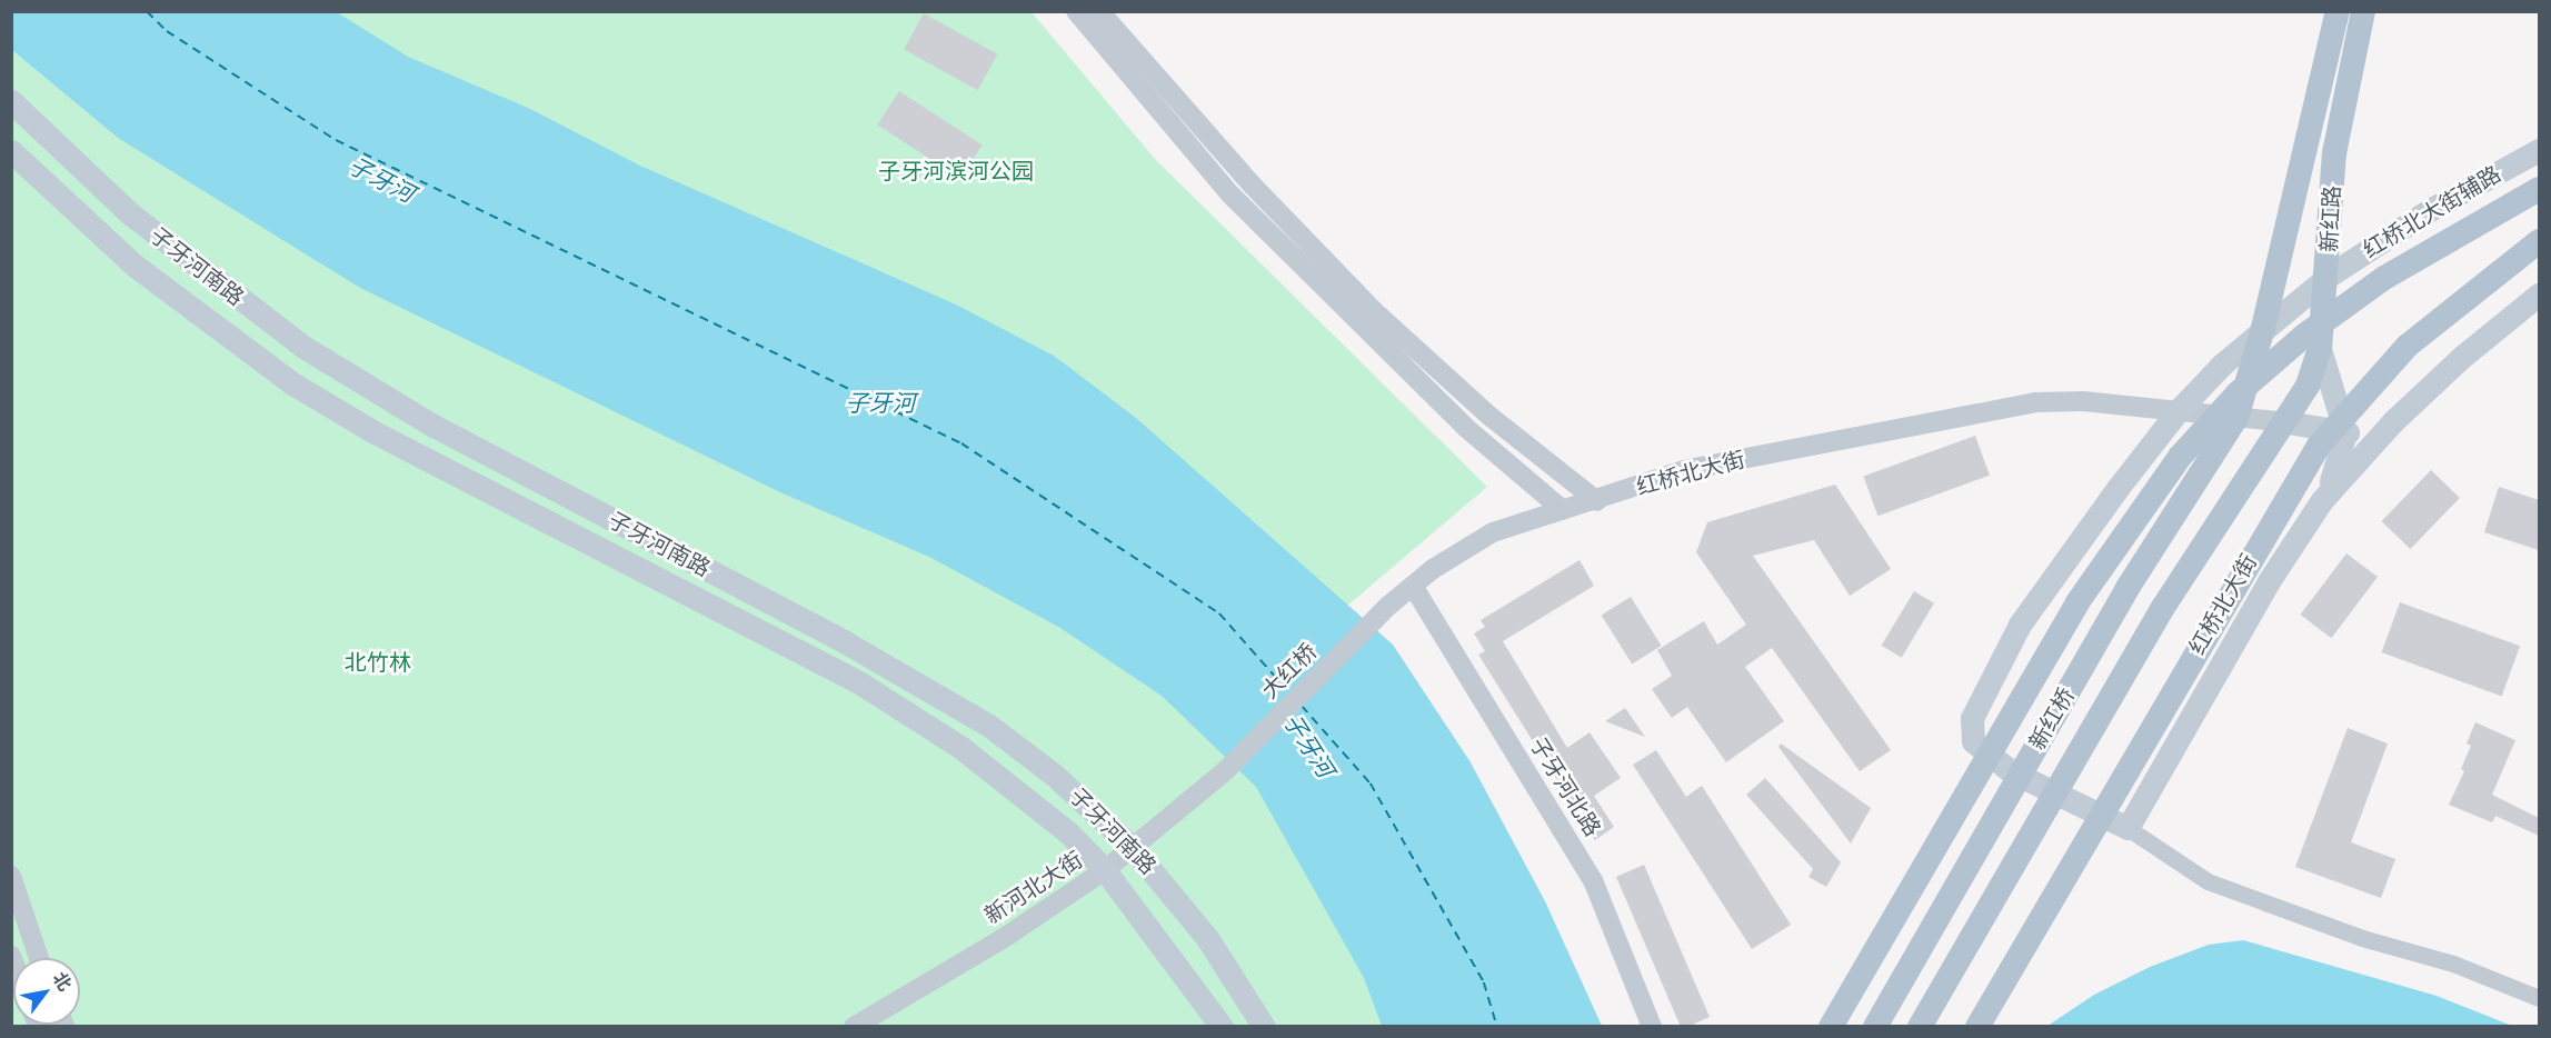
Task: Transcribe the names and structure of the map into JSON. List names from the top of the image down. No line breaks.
{"streets":{"main road":["红桥北大街辅路","新红路","子牙河南路","红桥北大街","新红桥"],"street":["大红桥","子牙河北路","新河北大街"]},"crossings":[["红桥北大街辅路","新红路"],["红桥北大街辅路","红桥北大街"],["新红路","红桥北大街"],["新红路","新红桥"],["子牙河南路","新河北大街"],["红桥北大街","大红桥"],["红桥北大街","新红桥"],["红桥北大街","子牙河北路"],["大红桥","新河北大街"]],"water":["子牙河"],"parks":["子牙河滨河公园","北竹林"],"north":"top right"}
